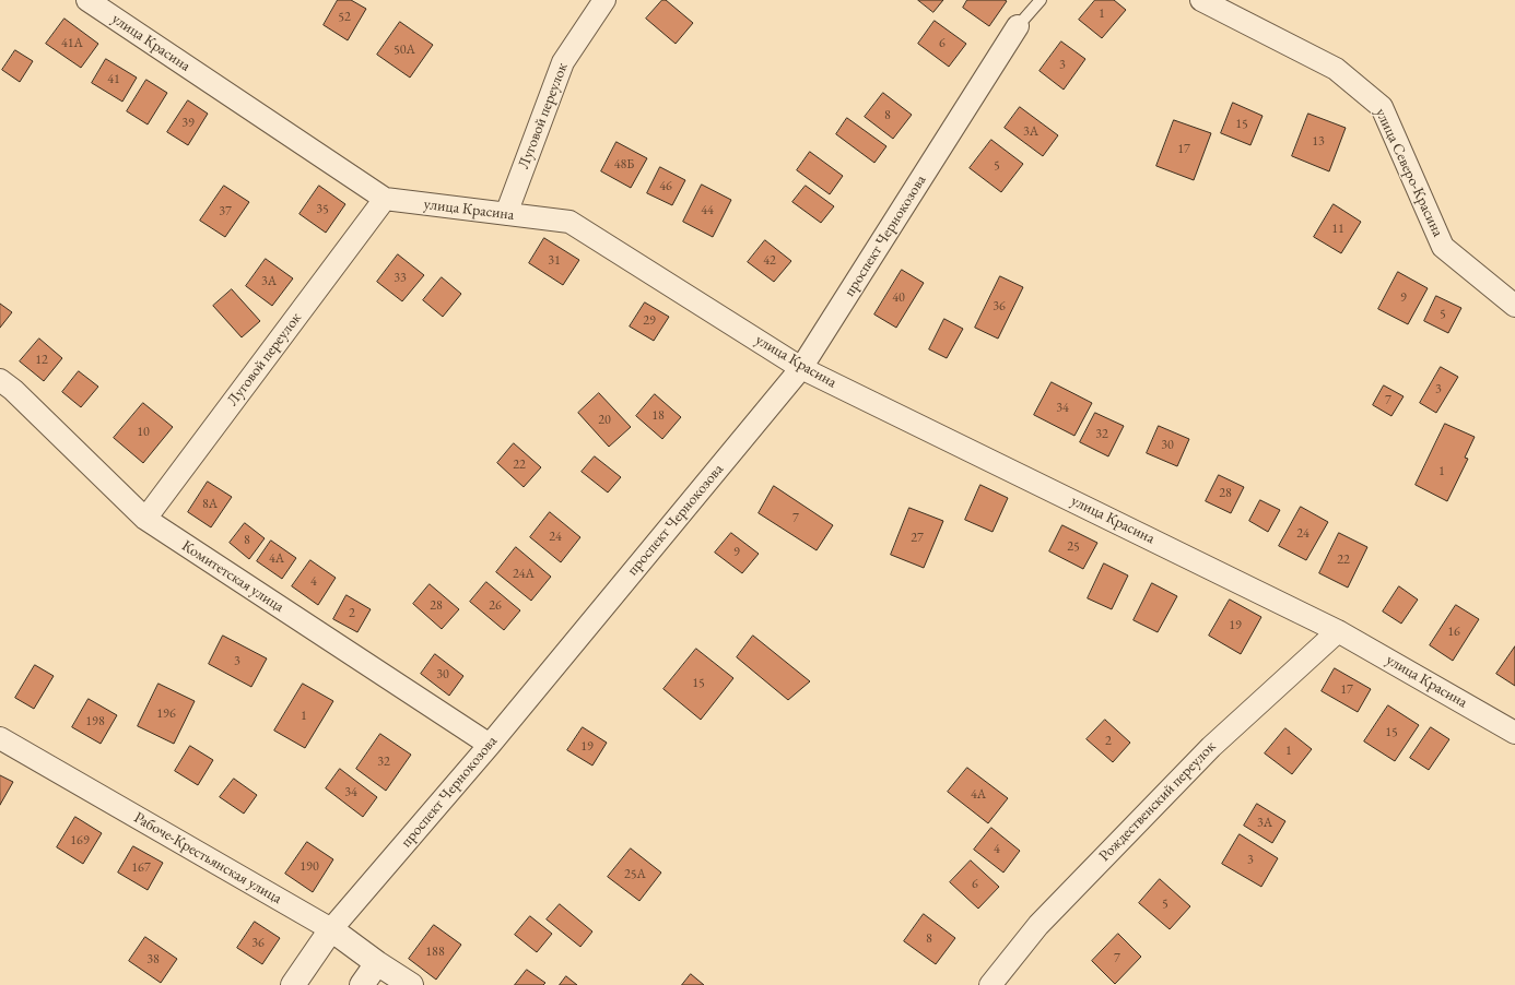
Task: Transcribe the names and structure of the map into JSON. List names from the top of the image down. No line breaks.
{"streets":{"street":["улица Красина","Луговой переулок","улица Северо-Красина","проспект Чернокозова","Комитетская улица","Рождественский переулок","Рабоче-Крестьянская улица"]},"crossings":[["улица Красина","Луговой переулок"],["улица Красина","проспект Чернокозова"],["улица Красина","Рождественский переулок"],["Луговой переулок","Комитетская улица"],["проспект Чернокозова","Комитетская улица"],["проспект Чернокозова","Рабоче-Крестьянская улица"]],"house_numbers":["1","52","41А","6","50А","3","41","8","39","15","3А","13","17","48Б","5","46","35","44","37","11","31","42","33","3А","40","9","36","5","29","12","3","7","34","18","20","10","32","30","22","1","28","8А","7","24","24","27","8","25","9","4А","22","24А","4","28","26","2","19","16","3","30","15","17","196","1","198","15","2","19","1","32","34","4А","3А","169","4","3","190","167","25А","6","5","8","36","188","7","38"]}
